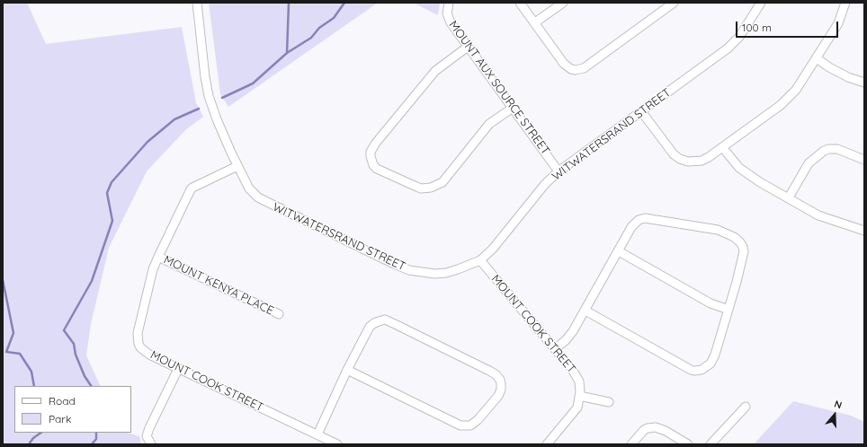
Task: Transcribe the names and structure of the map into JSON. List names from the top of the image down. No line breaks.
{"streets":{"street":["MOUNT AUX SOURCE STREET","WITWATERSRAND STREET","MOUNT KENYA PLACE","MOUNT COOK STREET"]},"crossings":[["MOUNT AUX SOURCE STREET","WITWATERSRAND STREET"],["WITWATERSRAND STREET","MOUNT COOK STREET"],["MOUNT KENYA PLACE","MOUNT COOK STREET"]],"legend":["Road","Park"],"scale_bar":"100 m","north":"top"}
